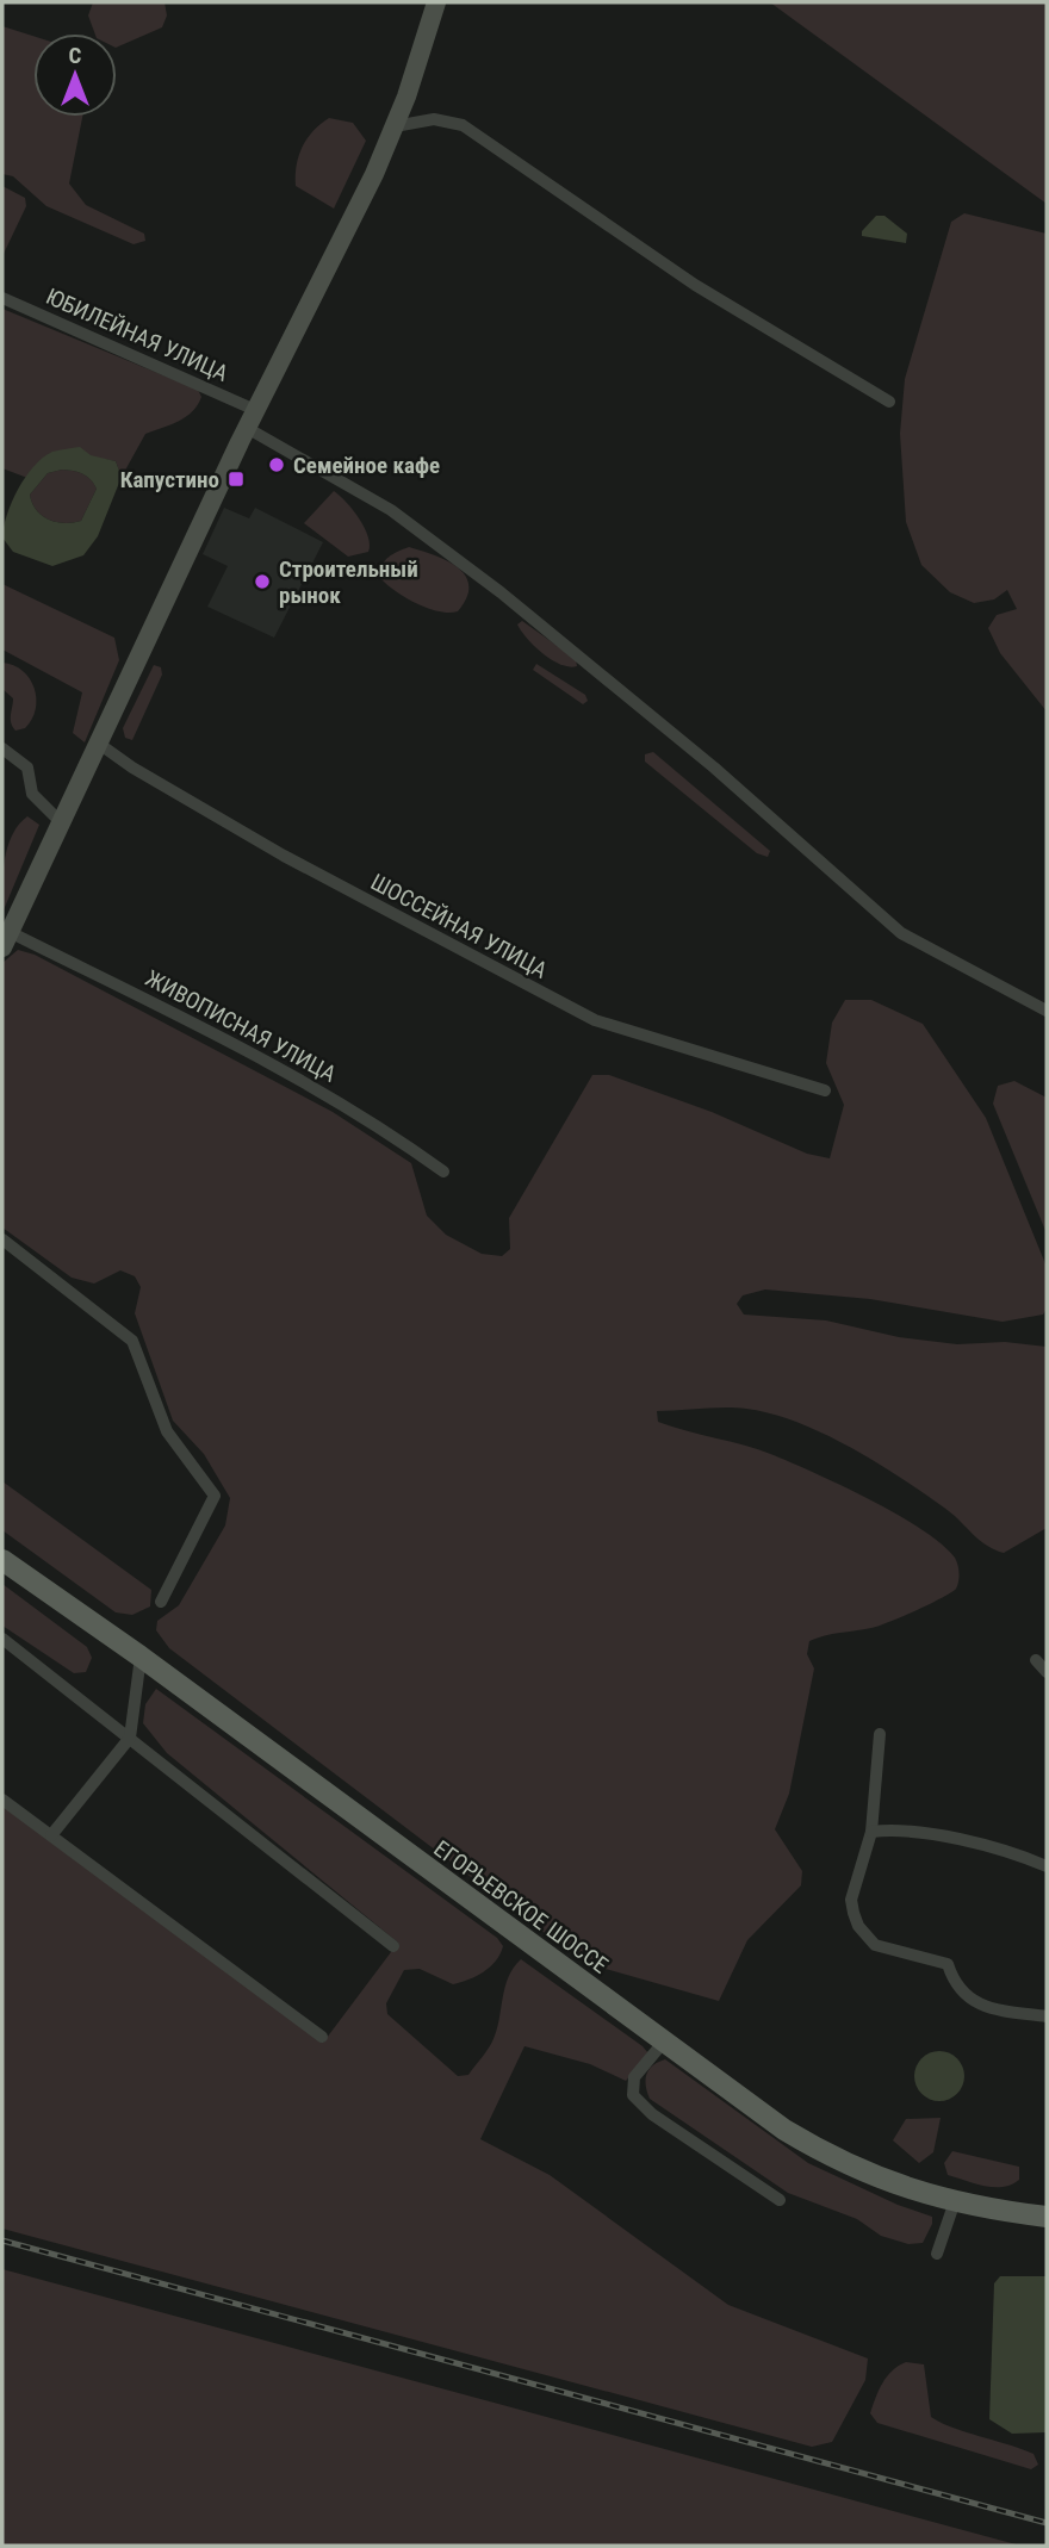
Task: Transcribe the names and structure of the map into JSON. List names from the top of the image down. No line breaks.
{"streets":{"main road":["ЕГОРЬЕВСКОЕ ШОССЕ"],"street":["ЮБИЛЕЙНАЯ УЛИЦА","ШОССЕЙНАЯ УЛИЦА","ЖИВОПИСНАЯ УЛИЦА"]},"places":{"other":["Семейное кафе","Строительный рынок"],"transit":["Капустино"]},"north":"top"}
